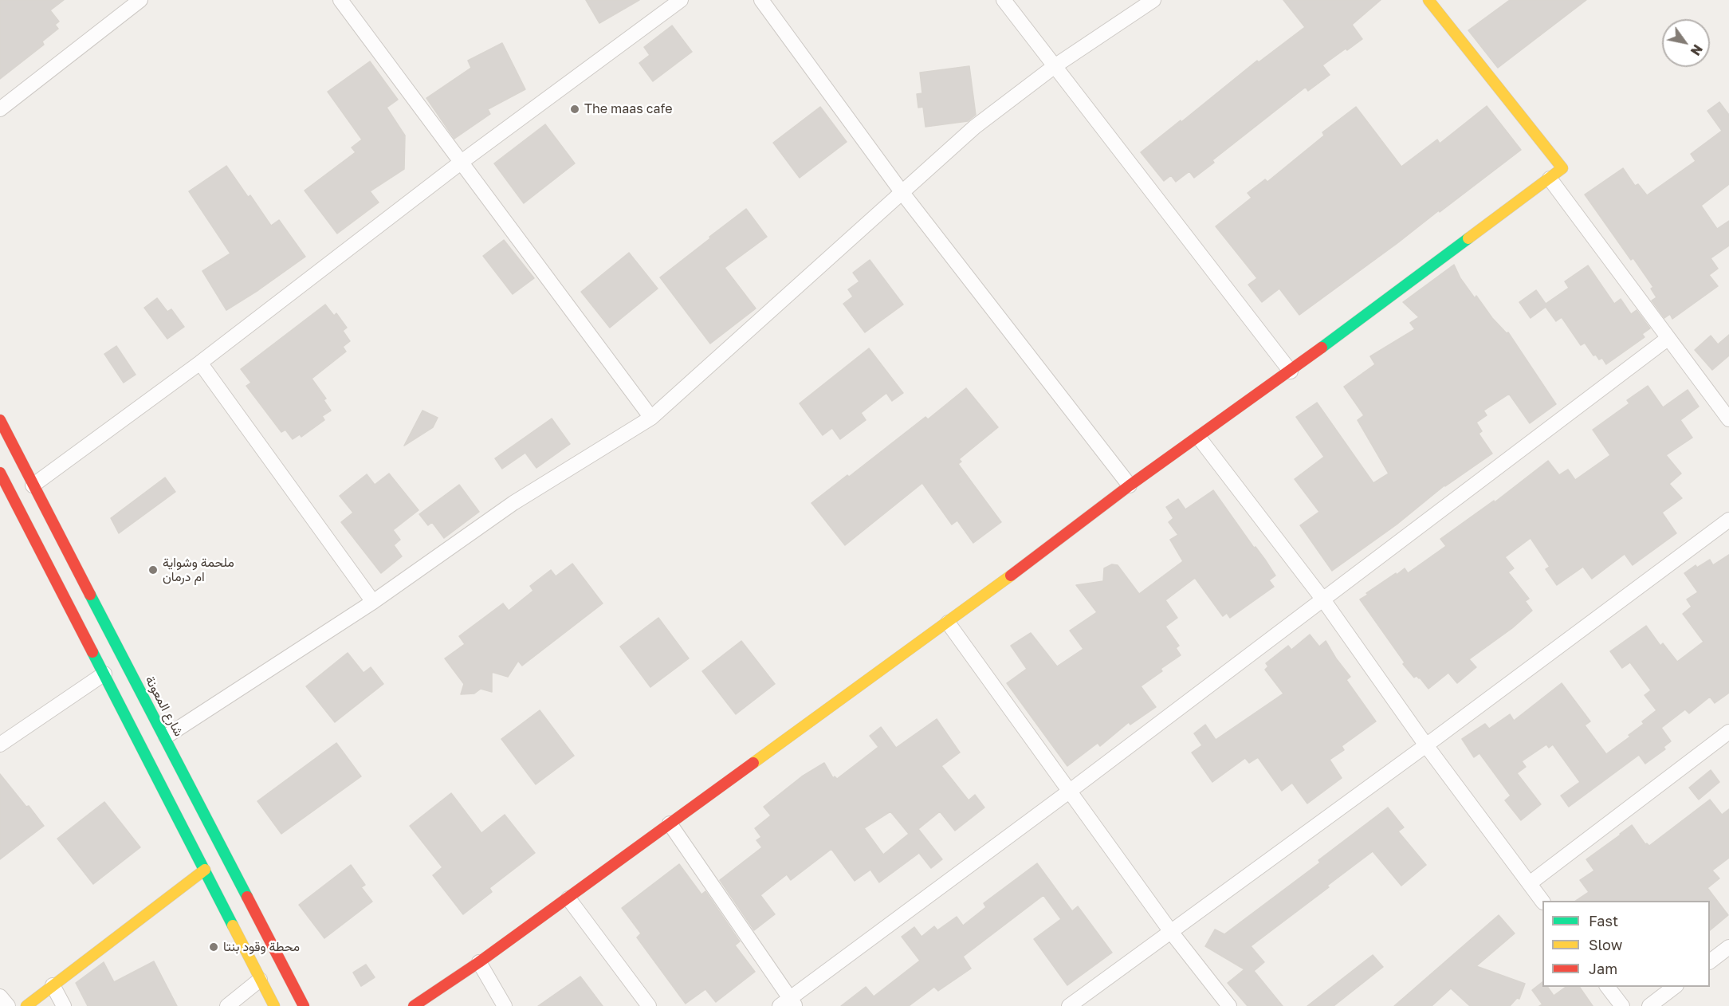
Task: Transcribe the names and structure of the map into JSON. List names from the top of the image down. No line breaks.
{"streets":{"main road":["شارع المعونة"]},"places":["The maas cafe","ملحمة وشواية ام درمان","محطة وقود بنتا"],"legend":["Fast","Slow","Jam"],"north":"bottom right"}
